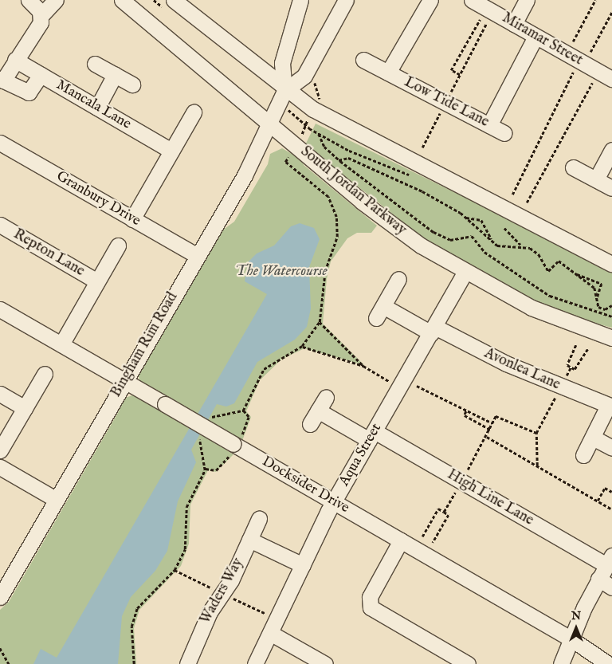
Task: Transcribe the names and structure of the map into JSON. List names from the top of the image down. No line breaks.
{"streets":{"street":["Miramar Street","Low Tide Lane","Mancala Lane","South Jordan Parkway","Granbury Drive","Repton Lane","Bingham Rim Road","Avonlea Lane","Aqua Street","Docksider Drive","High Line Lane","Waders Way"]},"crossings":[["South Jordan Parkway","Bingham Rim Road"],["South Jordan Parkway","Aqua Street"],["Granbury Drive","Bingham Rim Road"],["Repton Lane","Docksider Drive"],["Bingham Rim Road","Docksider Drive"],["Avonlea Lane","Aqua Street"],["Aqua Street","Docksider Drive"],["Aqua Street","High Line Lane"]],"water":["The Watercourse"],"north":"top"}
